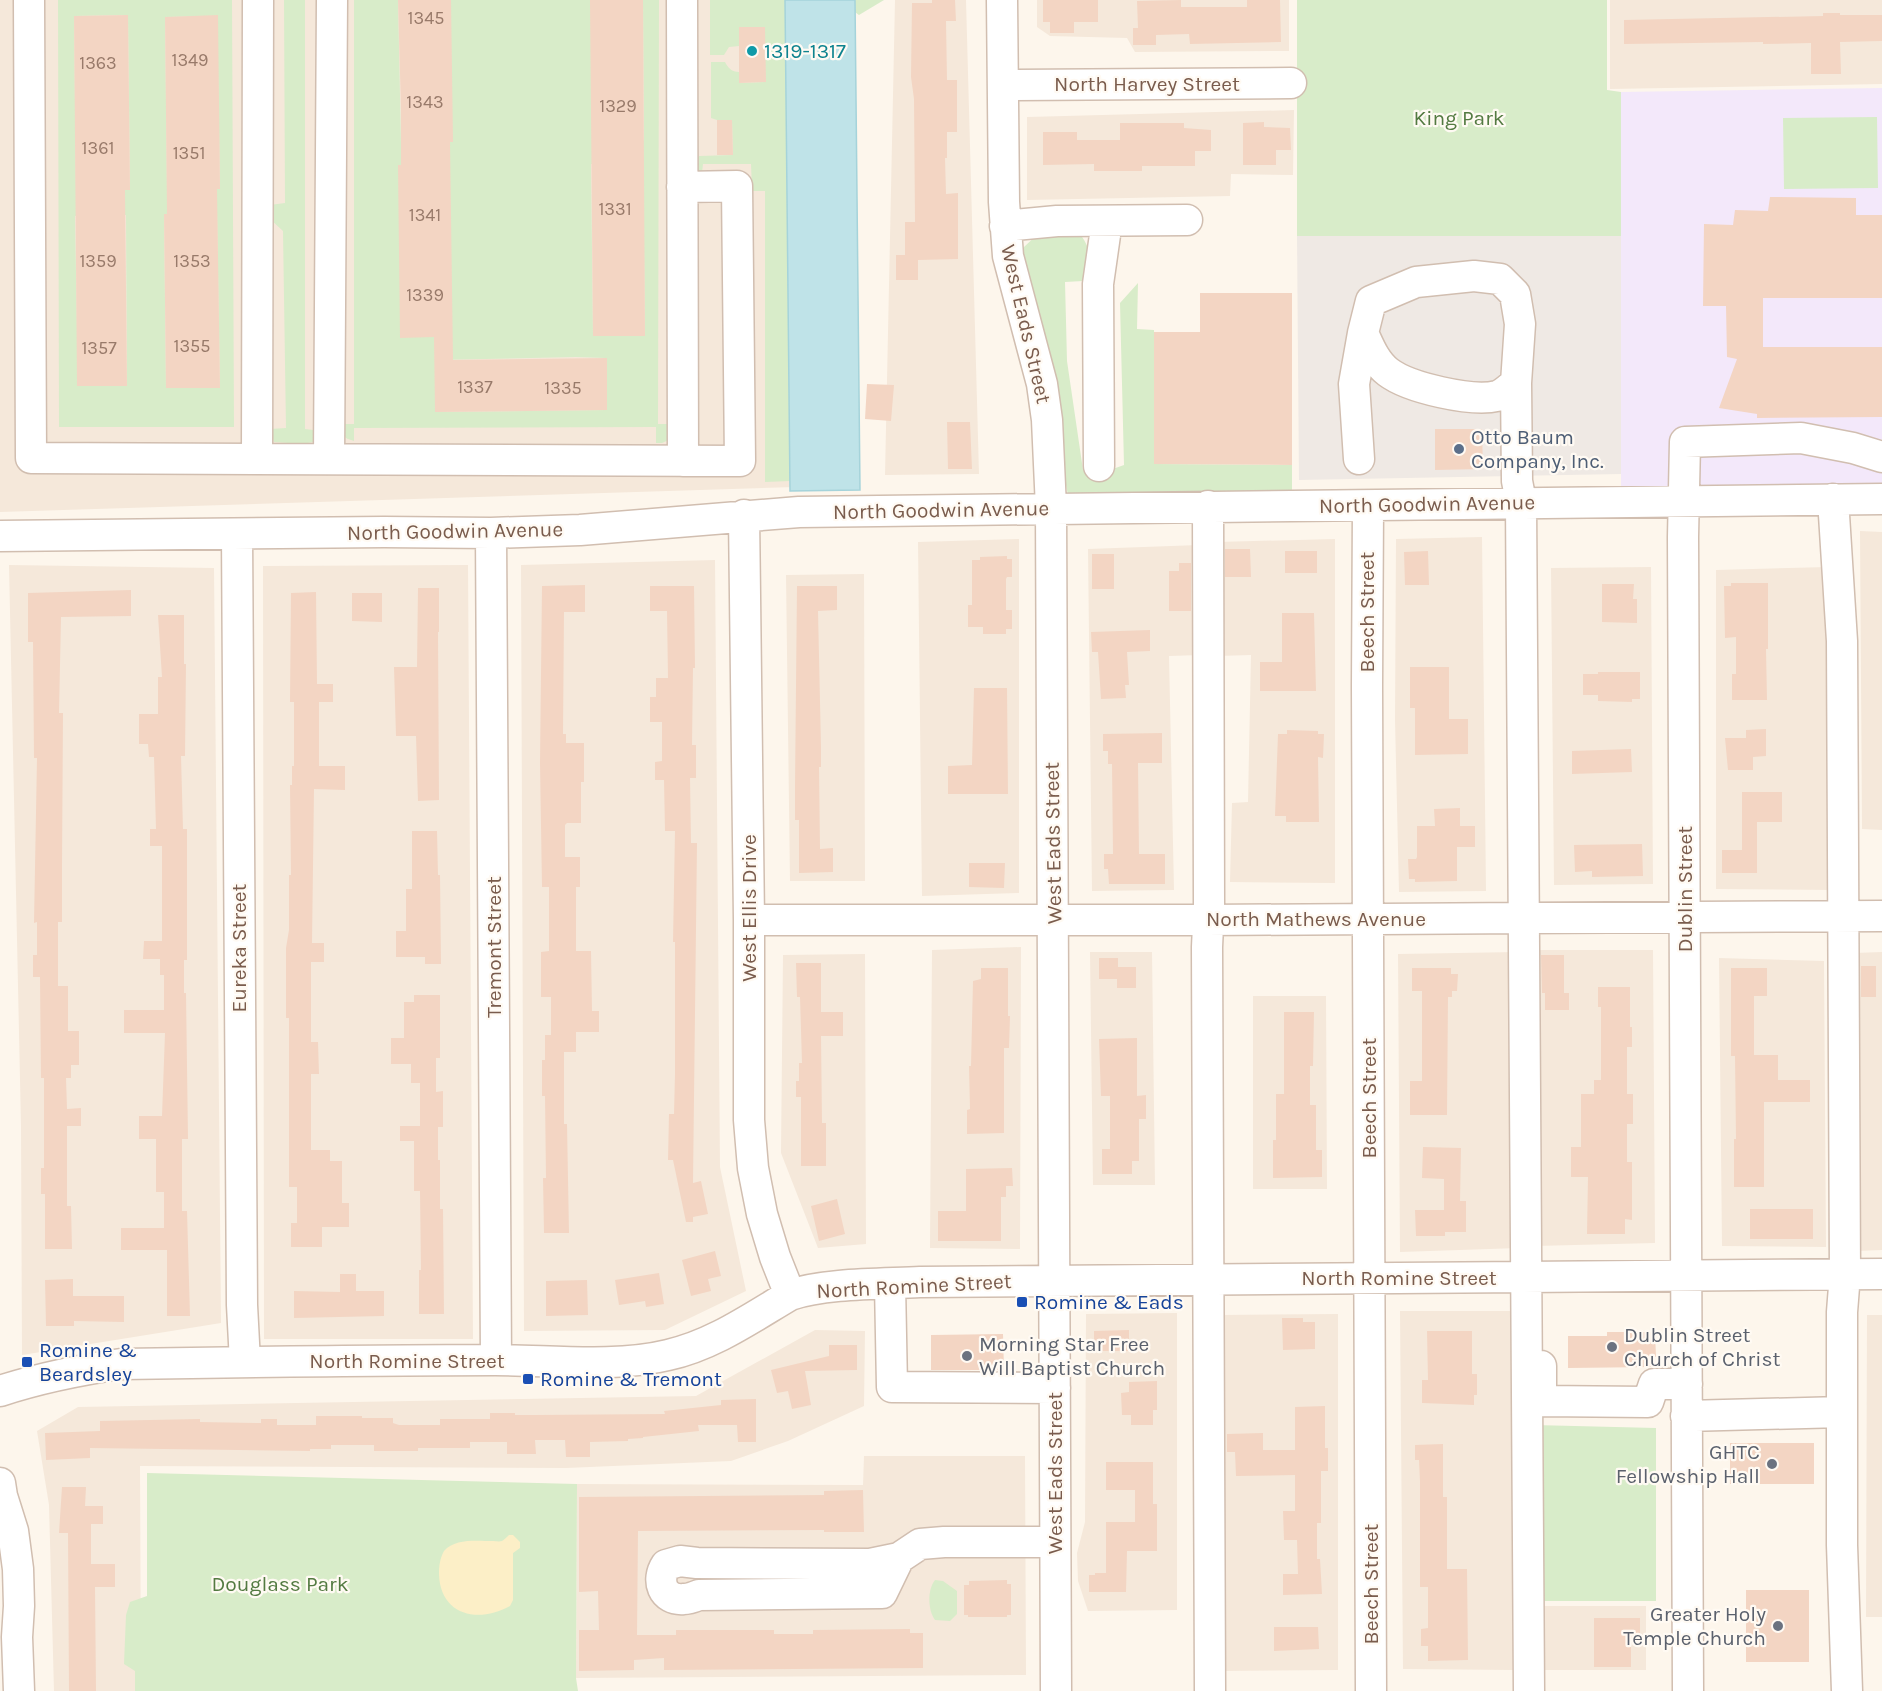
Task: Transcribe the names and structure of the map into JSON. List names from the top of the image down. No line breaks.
{"streets":{"street":["North Harvey Street","West Eads Street","North Goodwin Avenue","Beech Street","Dublin Street","West Ellis Drive","North Mathews Avenue","Tremont Street","Eureka Street","North Romine Street"]},"crossings":[["North Harvey Street","West Eads Street"],["West Eads Street","North Goodwin Avenue"],["West Eads Street","North Mathews Avenue"],["West Eads Street","North Romine Street"],["North Goodwin Avenue","Beech Street"],["North Goodwin Avenue","Dublin Street"],["North Goodwin Avenue","West Ellis Drive"],["North Goodwin Avenue","Tremont Street"],["North Goodwin Avenue","Eureka Street"],["Beech Street","North Mathews Avenue"],["Beech Street","North Romine Street"],["Dublin Street","North Mathews Avenue"],["Dublin Street","North Romine Street"],["West Ellis Drive","North Mathews Avenue"],["West Ellis Drive","North Romine Street"],["Tremont Street","North Romine Street"],["Eureka Street","North Romine Street"]],"parks":["King Park","Douglass Park"],"places":{"other":["1319-1317","Otto Baum Company, Inc.","Dublin Street Church of Christ","Morning Star Free Will Baptist Church","GHTC Fellowship Hall","Greater Holy Temple Church"],"transit":["Romine & Eads","Romine & Beardsley","Romine & Tremont"]},"house_numbers":["1345","1349","1363","1343","1329","1361","1351","1331","1341","1359","1353","1339","1355","1357","1337","1335"]}
